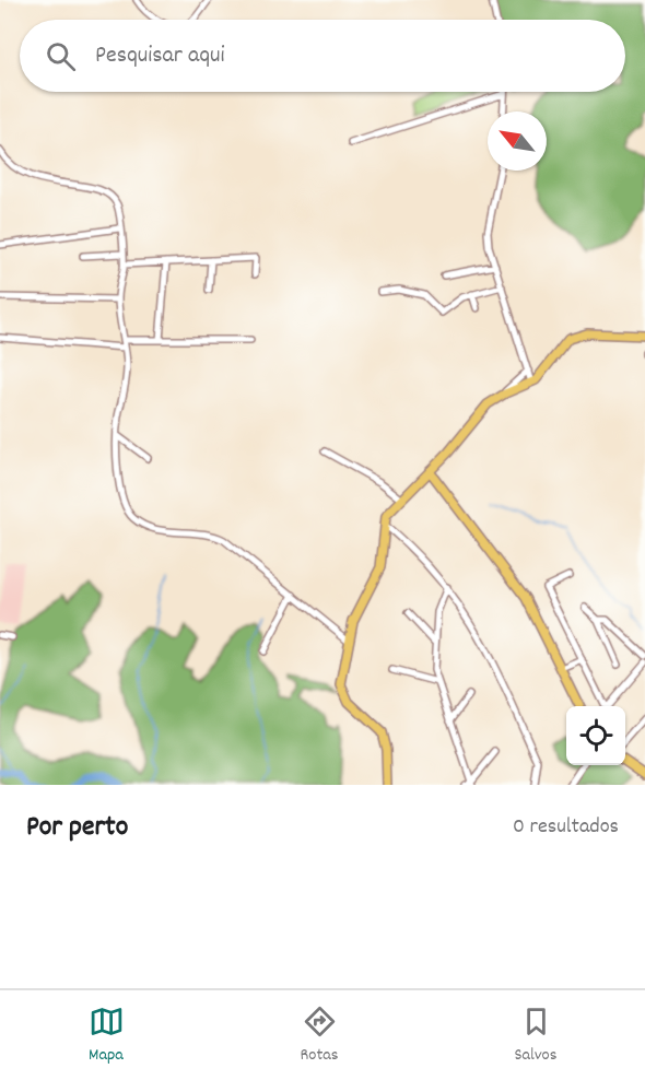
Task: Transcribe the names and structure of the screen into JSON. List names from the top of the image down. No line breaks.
{"north":"top left","page":{"search":"Pesquisar aqui","heading":["Por perto","0 resultados"],"nav":["Mapa","Rotas","Salvos"]}}
